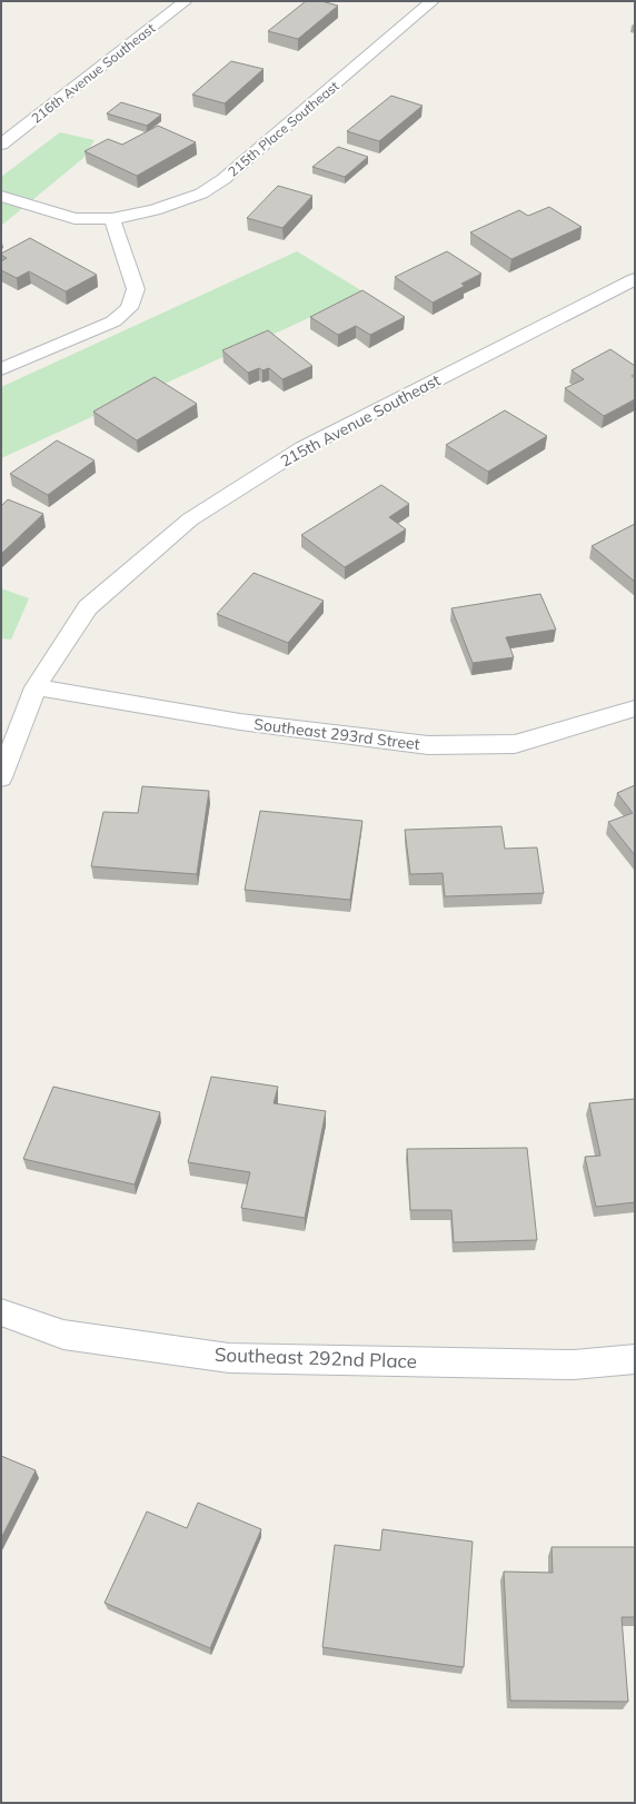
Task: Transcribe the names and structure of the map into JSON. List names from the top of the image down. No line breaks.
{"streets":{"street":["216th Avenue Southeast","215th Place Southeast","215th Avenue Southeast","Southeast 293rd Street","Southeast 292nd Place"]},"crossings":[["215th Avenue Southeast","Southeast 293rd Street"]]}
